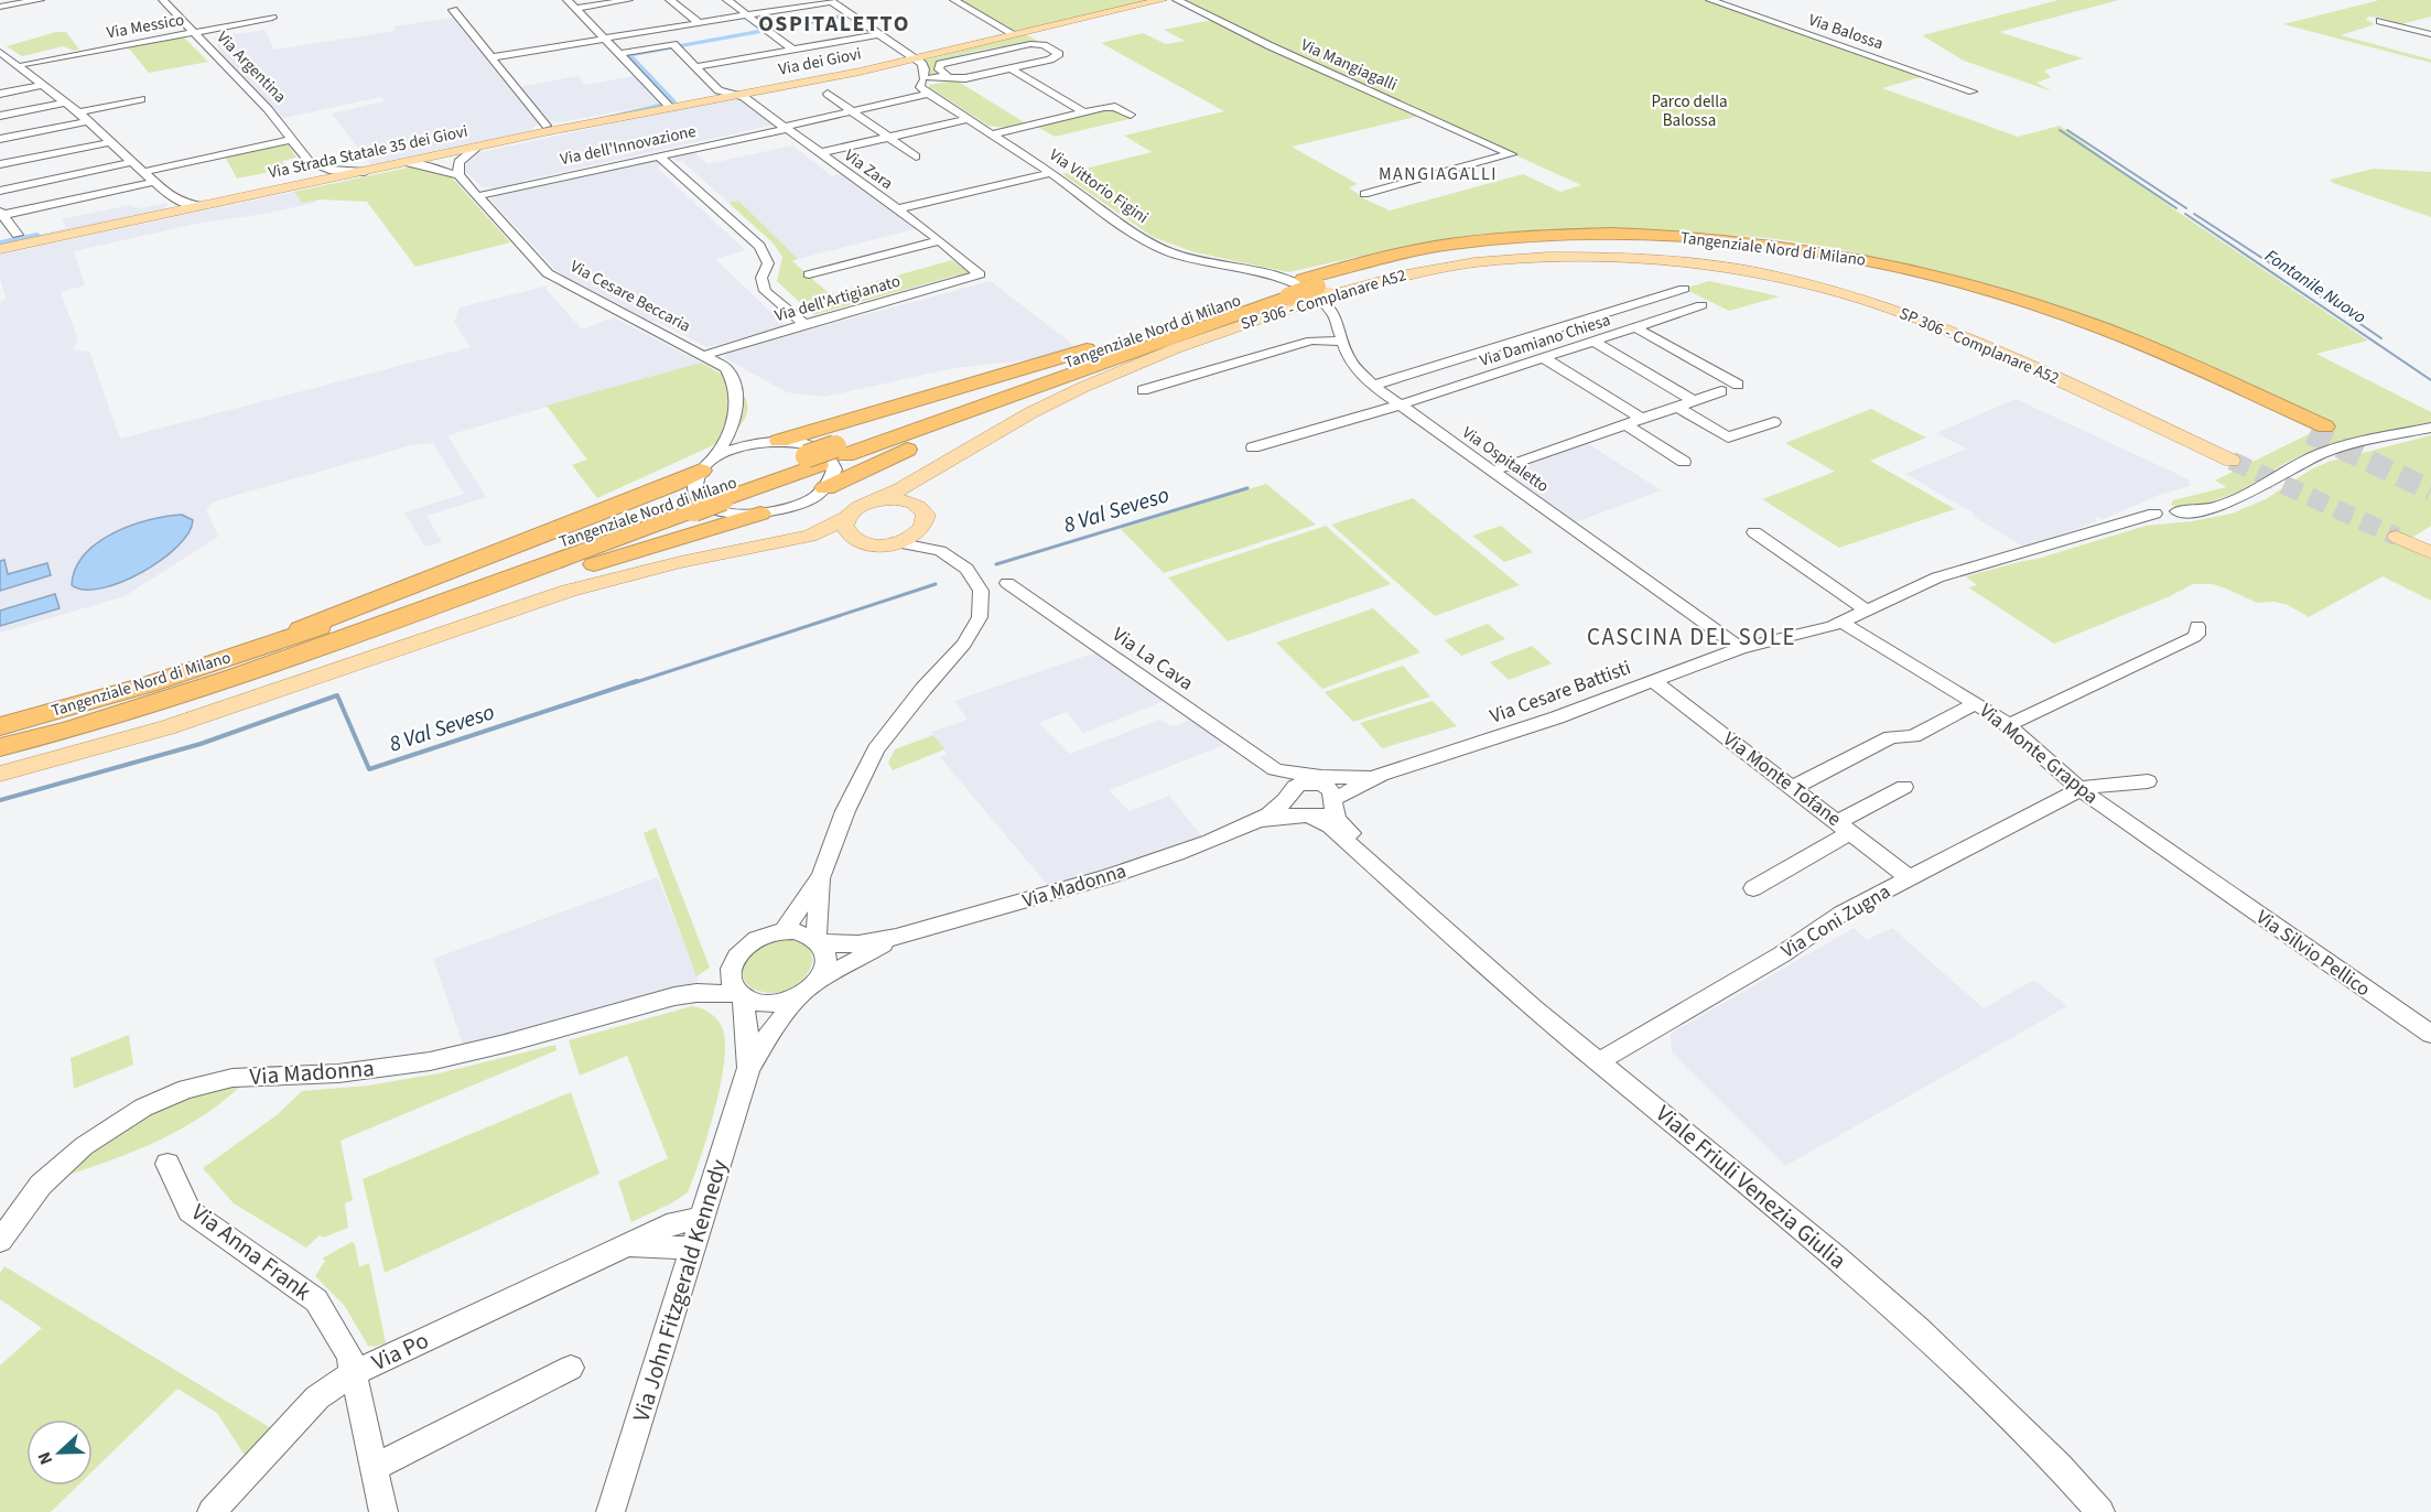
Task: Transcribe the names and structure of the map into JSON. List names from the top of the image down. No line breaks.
{"streets":{"highway":["Tangenziale Nord di Milano"],"main road":["Via dei Giovi","Via Strada Statale 35 dei Giovi","SP 306 - Complanare A52"],"street":["Via Messico","Via Balossa","Via Mangiagalli","Via Argentina","Via dell'Innovazione","Via Zara","Via Vittorio Figini","Via Cesare Beccaria","Via dell'Artigianato","Via Damiano Chiesa","Via Ospitaletto","Via La Cava","Via Cesare Battisti","Via Monte Grappa","Via Monte Tofane","Via Madonna","Via Coni Zugna","Via Silvio Pellico","Viale Friuli Venezia Giulia","Via Anna Frank","Via John Fitzgerald Kennedy","Via Po"]},"crossings":[["Via Messico","Via Argentina"],["Via dei Giovi","Via Strada Statale 35 dei Giovi"],["Via dei Giovi","Via Zara"],["Via dei Giovi","Via Vittorio Figini"],["Via dell'Innovazione","Via Zara"],["Via dell'Innovazione","Via Vittorio Figini"],["Via dell'Innovazione","Via Cesare Beccaria"],["Via Zara","Via dell'Artigianato"],["Via Vittorio Figini","Tangenziale Nord di Milano"],["Via Vittorio Figini","SP 306 - Complanare A52"],["Via Vittorio Figini","Via Ospitaletto"],["Tangenziale Nord di Milano","Via Cesare Beccaria"],["Tangenziale Nord di Milano","SP 306 - Complanare A52"],["Tangenziale Nord di Milano","Via Ospitaletto"],["Via Cesare Beccaria","Via dell'Artigianato"],["SP 306 - Complanare A52","Via Ospitaletto"],["Via Damiano Chiesa","Via Ospitaletto"],["Via Ospitaletto","Via Cesare Battisti"],["Via La Cava","Via Cesare Battisti"],["Via La Cava","Viale Friuli Venezia Giulia"],["Via Cesare Battisti","Via Monte Grappa"],["Via Cesare Battisti","Via Monte Tofane"],["Via Cesare Battisti","Viale Friuli Venezia Giulia"],["Via Monte Grappa","Via Coni Zugna"],["Via Monte Grappa","Via Silvio Pellico"],["Via Monte Tofane","Via Coni Zugna"],["Via Madonna","Via John Fitzgerald Kennedy"],["Via Coni Zugna","Viale Friuli Venezia Giulia"],["Via Anna Frank","Via Po"],["Via John Fitzgerald Kennedy","Via Po"]],"districts":["OSPITALETTO","MANGIAGALLI","CASCINA DEL SOLE"],"water":["Fontanile Nuovo","8 Val Seveso"],"parks":["Parco della Balossa"],"north":"left"}
